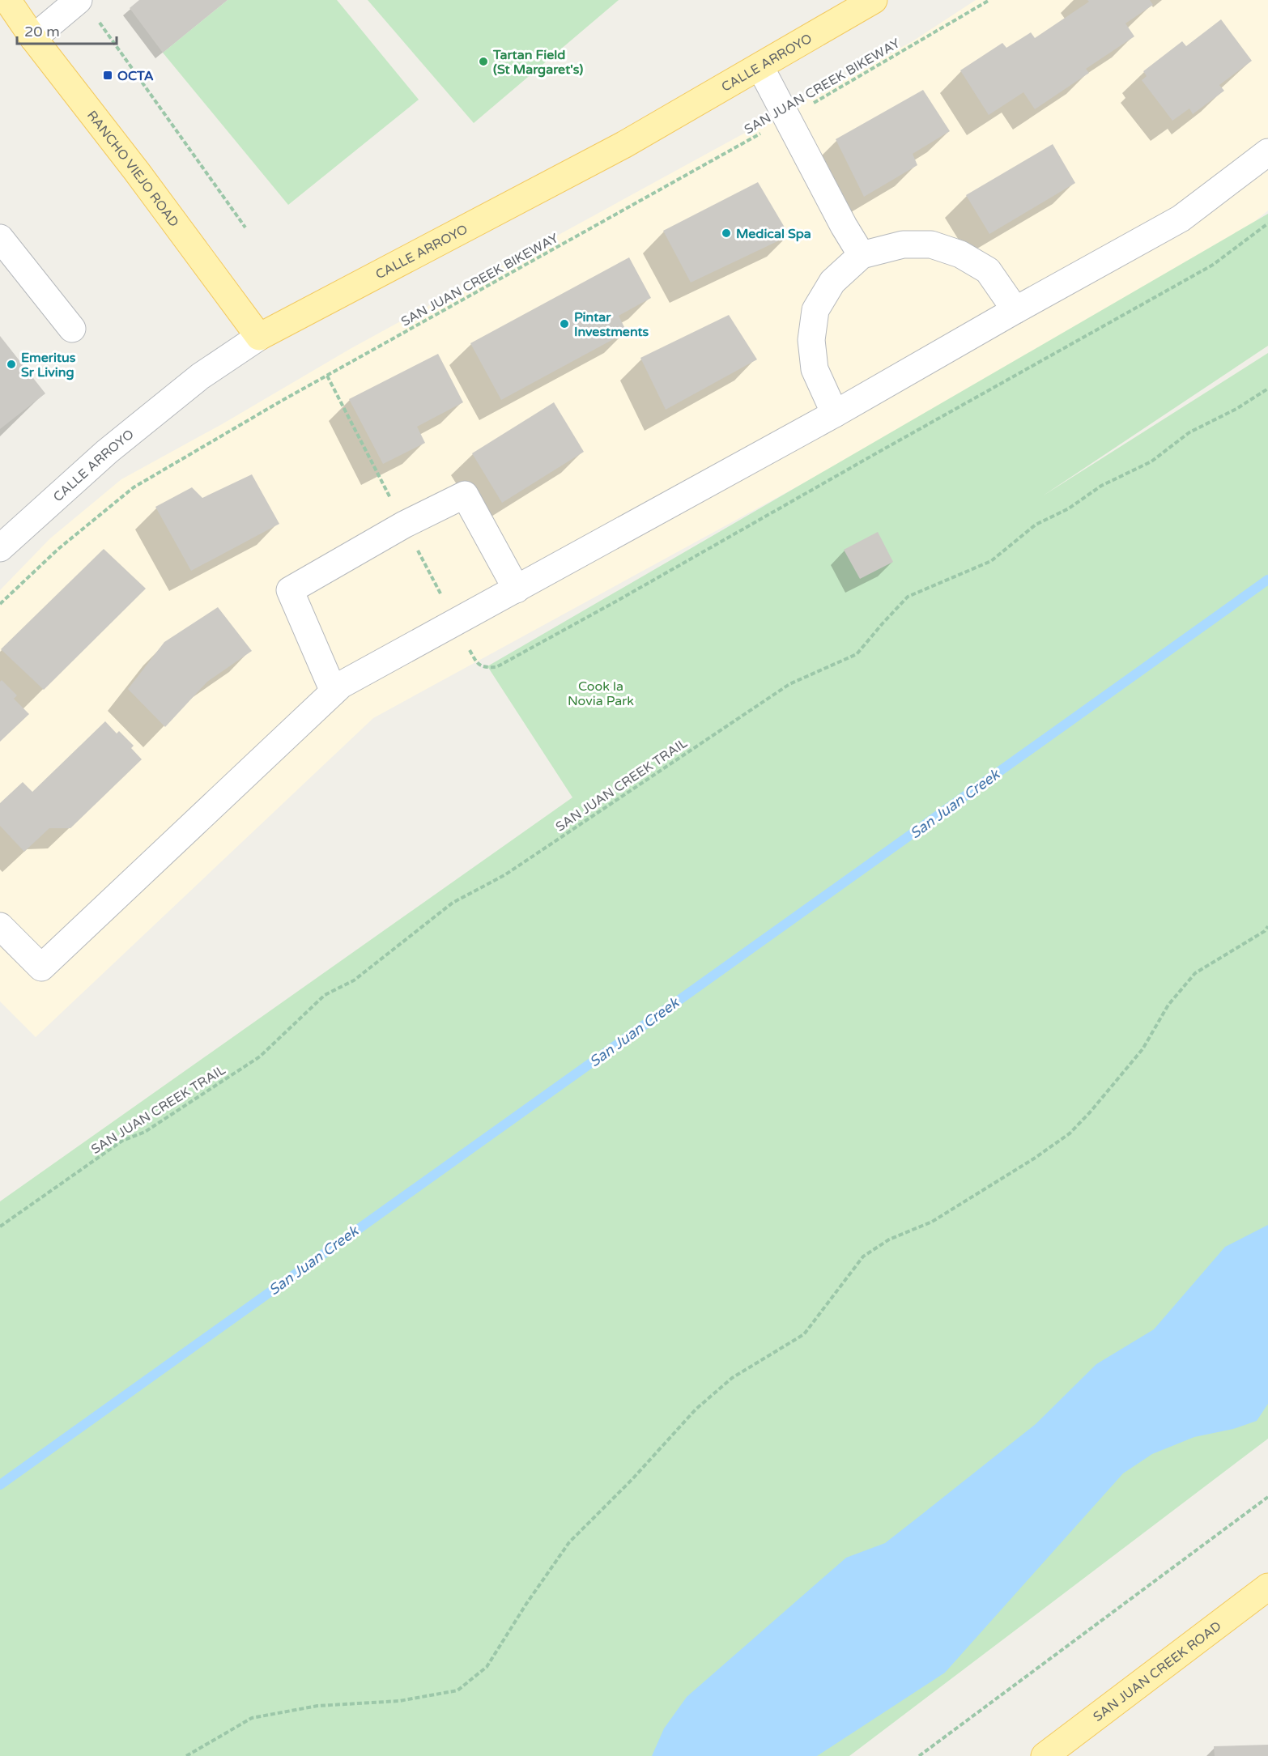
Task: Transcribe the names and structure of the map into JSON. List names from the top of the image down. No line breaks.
{"streets":{"main road":["CALLE ARROYO","RANCHO VIEJO ROAD","SAN JUAN CREEK ROAD"],"path":["SAN JUAN CREEK BIKEWAY","SAN JUAN CREEK TRAIL"]},"crossings":[["CALLE ARROYO","RANCHO VIEJO ROAD"]],"water":["San Juan Creek"],"parks":["Cook la Novia Park"],"places":{"other":["Tartan Field (St Margaret's)","Medical Spa","Pintar Investments","Emeritus Sr Living"],"transit":["OCTA"]},"scale_bar":"20 m"}
